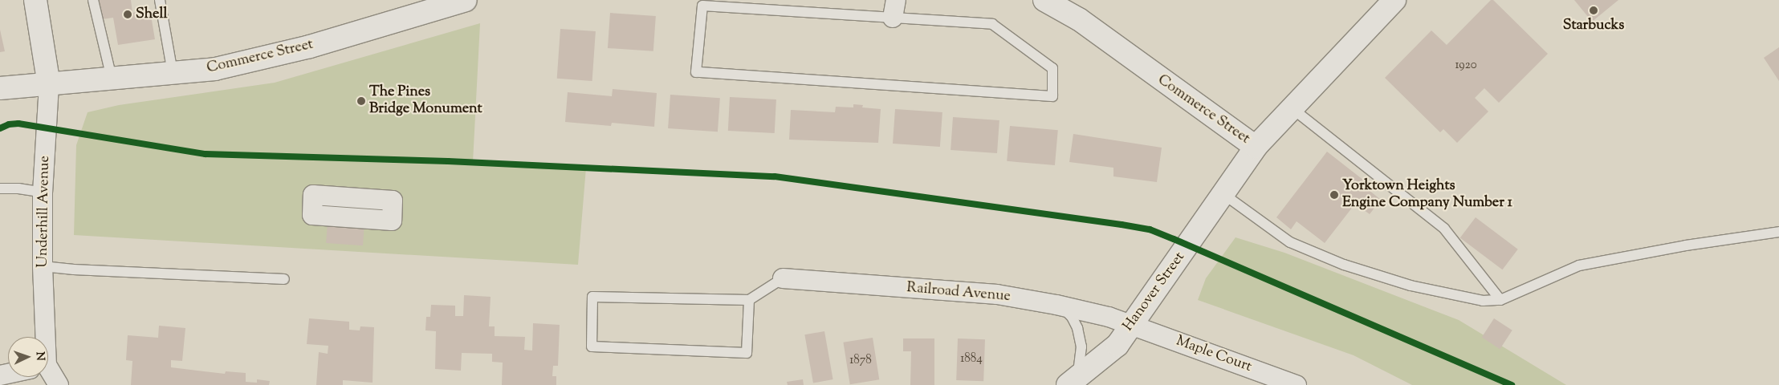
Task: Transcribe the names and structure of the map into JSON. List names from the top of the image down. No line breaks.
{"streets":{"street":["Commerce Street","Underhill Avenue","Hanover Street","Railroad Avenue","Maple Court"]},"crossings":[["Commerce Street","Underhill Avenue"],["Commerce Street","Hanover Street"],["Hanover Street","Railroad Avenue"],["Hanover Street","Maple Court"],["Railroad Avenue","Maple Court"]],"places":["Starbucks","Shell","The Pines Bridge Monument","Yorktown Heights Engine Company Number 1"],"house_numbers":["1920","1884","1878"],"north":"right"}
